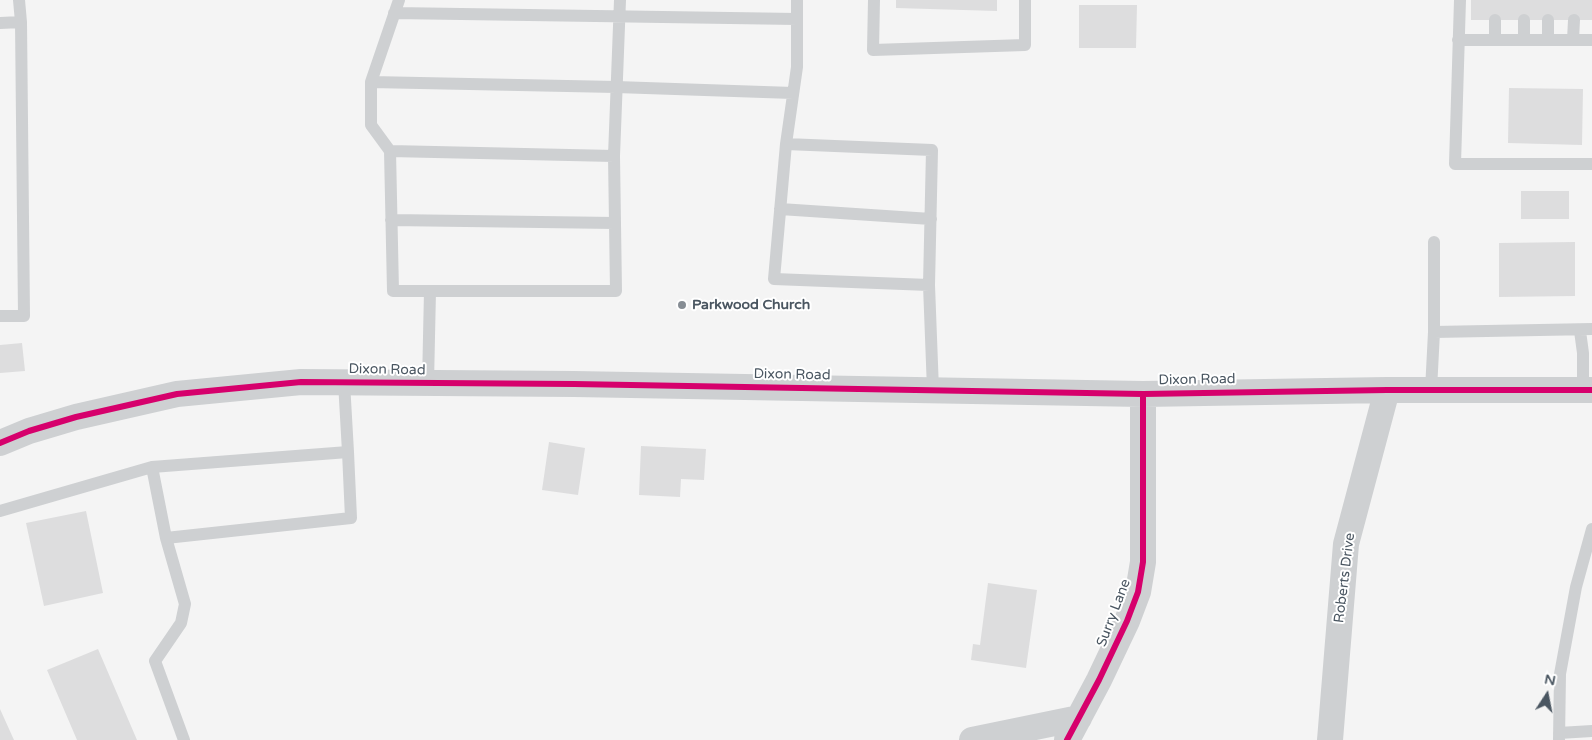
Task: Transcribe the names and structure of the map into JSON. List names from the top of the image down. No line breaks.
{"streets":{"street":["Dixon Road","Roberts Drive","Surry Lane"]},"crossings":[["Dixon Road","Roberts Drive"],["Dixon Road","Surry Lane"]],"places":["Parkwood Church"],"north":"top"}
